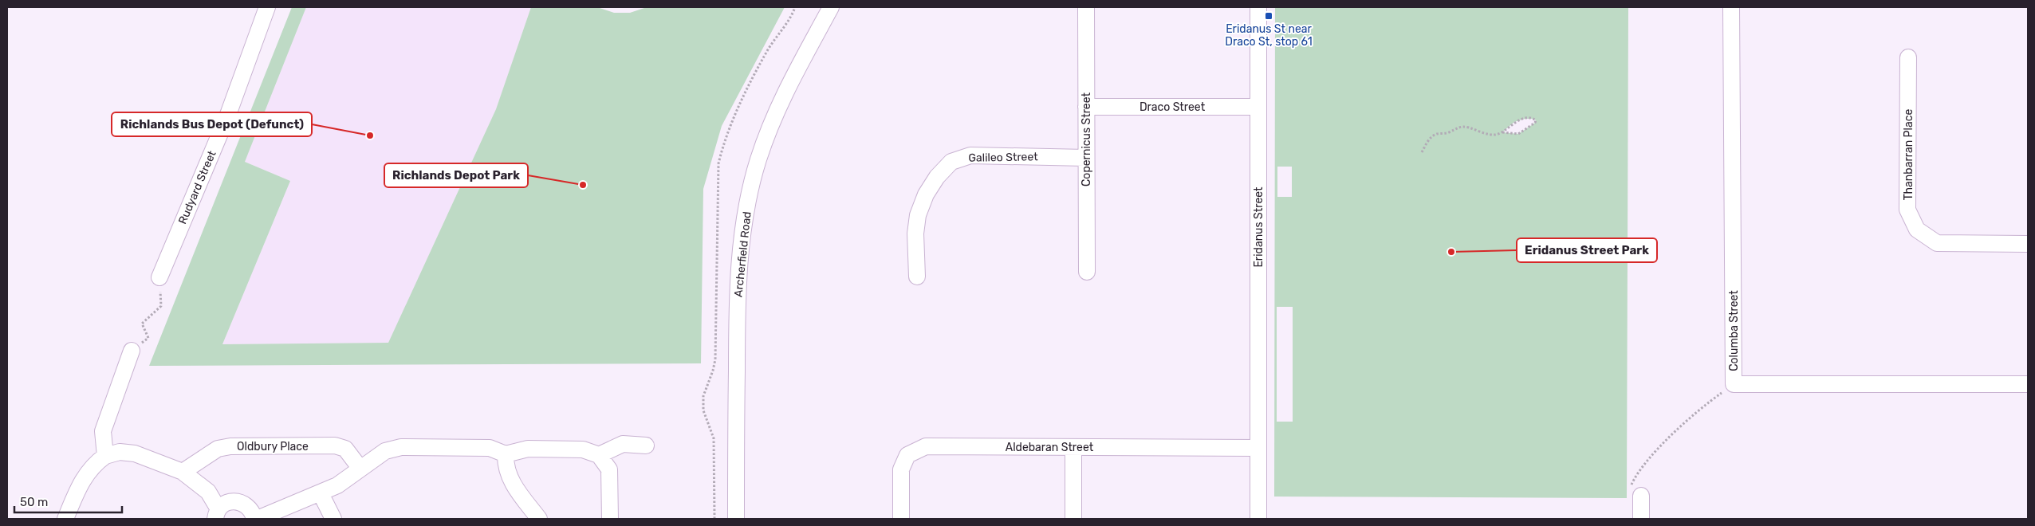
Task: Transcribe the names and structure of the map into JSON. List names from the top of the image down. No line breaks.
{"streets":{"street":["Draco Street","Copernicus Street","Thanbarran Place","Galileo Street","Rudyard Street","Eridanus Street","Archerfield Road","Columba Street","Oldbury Place","Aldebaran Street"]},"crossings":[["Draco Street","Copernicus Street"],["Draco Street","Eridanus Street"],["Copernicus Street","Galileo Street"],["Eridanus Street","Aldebaran Street"]],"places":{"transit":["Eridanus St near Draco St, stop 61"],"other":["Richlands Bus Depot (Defunct)","Richlands Depot Park","Eridanus Street Park"]},"scale_bar":"50 m"}
